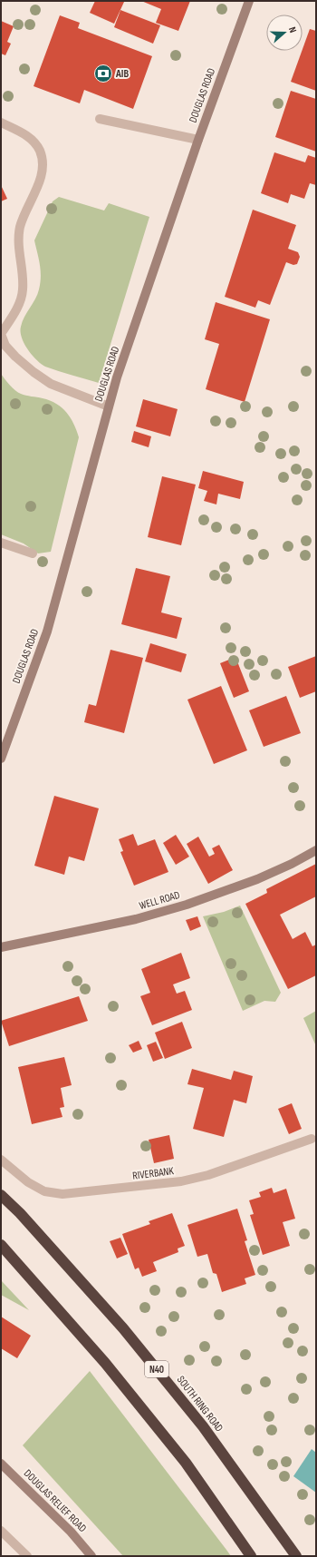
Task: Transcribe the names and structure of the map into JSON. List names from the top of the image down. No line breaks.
{"streets":{"highway":["N40","SOUTH RING ROAD"],"main road":["DOUGLAS ROAD","WELL ROAD","DOUGLAS RELIEF ROAD"],"street":["RIVERBANK"]},"places":{"bank":["AIB"]},"north":"right"}
